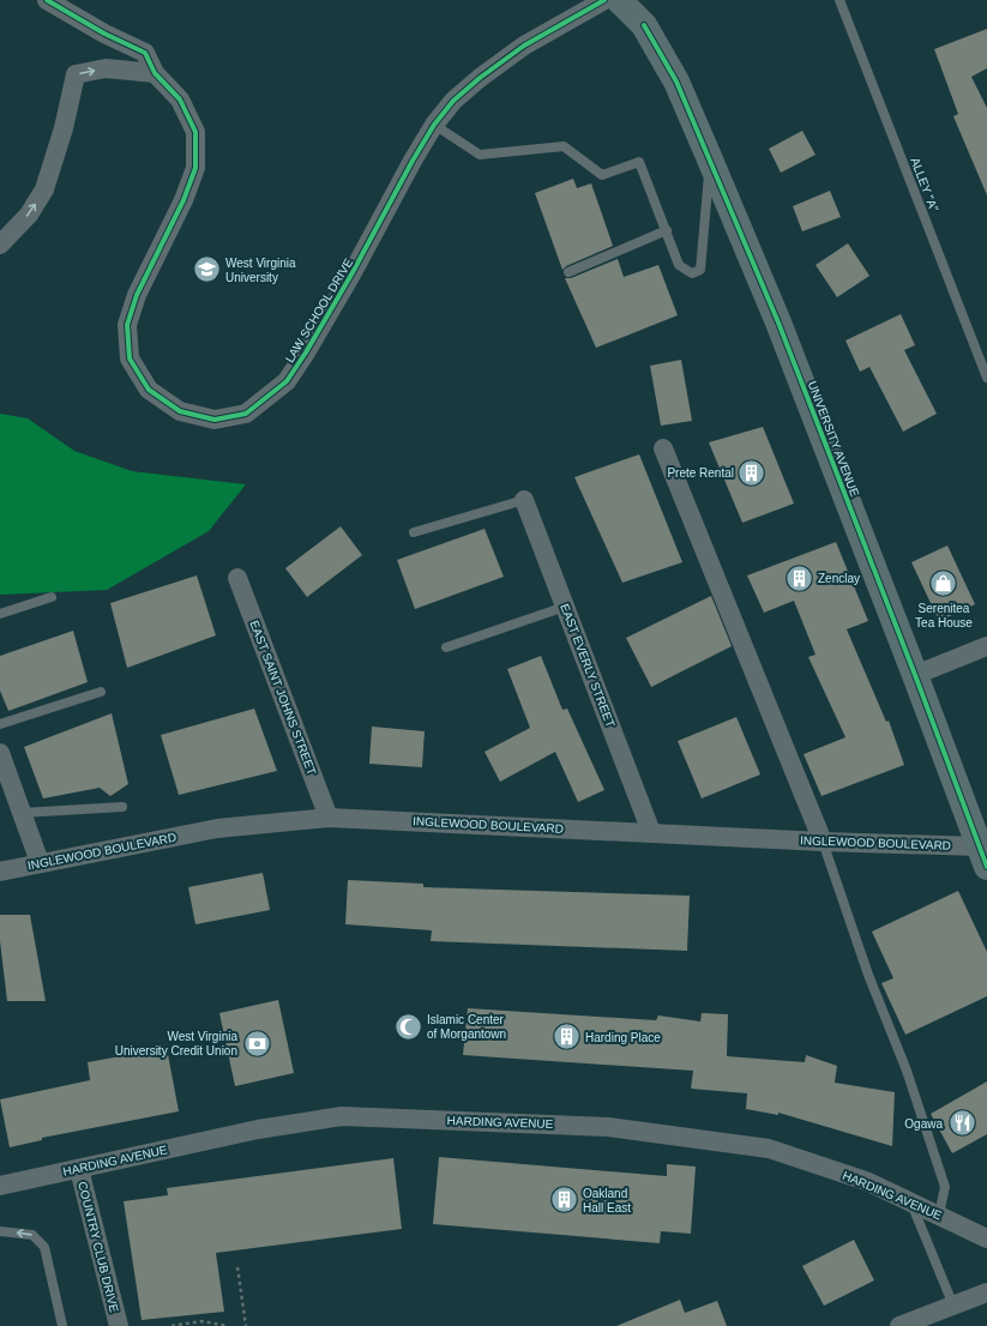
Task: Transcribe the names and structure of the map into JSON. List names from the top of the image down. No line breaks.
{"streets":{"street":["LAW SCHOOL DRIVE","UNIVERSITY AVENUE","EAST EVERLY STREET","EAST SAINT JOHNS STREET","INGLEWOOD BOULEVARD","HARDING AVENUE","COUNTRY CLUB DRIVE"],"lane":["ALLEY \"A\""]},"crossings":[["UNIVERSITY AVENUE","INGLEWOOD BOULEVARD"],["EAST EVERLY STREET","INGLEWOOD BOULEVARD"],["EAST SAINT JOHNS STREET","INGLEWOOD BOULEVARD"],["HARDING AVENUE","COUNTRY CLUB DRIVE"]],"places":{"school or university":["West Virginia University"],"building":["Prete Rental","Zenclay","Harding Place","Oakland Hall East"],"shop":["Serenitea Tea House"],"mosque":["Islamic Center of Morgantown"],"bank":["West Virginia University Credit Union"],"restaurant":["Ogawa"]}}
